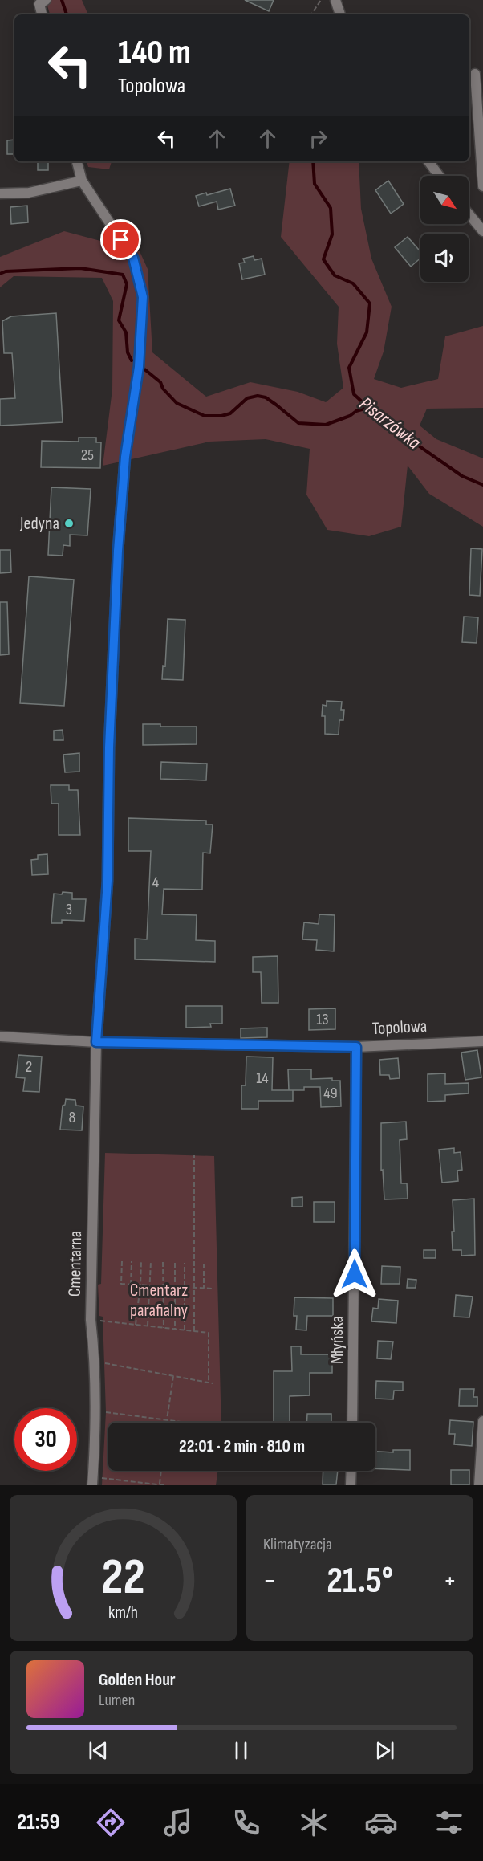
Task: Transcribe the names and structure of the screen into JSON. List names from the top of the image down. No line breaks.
{"streets":{"street":["Topolowa","Cmentarna","Młyńska"]},"crossings":[["Topolowa","Cmentarna"],["Topolowa","Młyńska"]],"water":["Pisarzówka"],"parks":["Cmentarz parafialny"],"places":["Jedyna"],"house_numbers":["25","4","3","13","2","14","49","8"],"north":"bottom right","page":{"turn":["140 m","Topolowa"],"limit":"30","trip":"22:01 · 2 min · 810 m","tile":"Klimatyzacja","heat":["−","21.5°","+"],"song":["Golden Hour","Lumen"],"tabs":"21:59","gauge":["22","km/h"]}}
